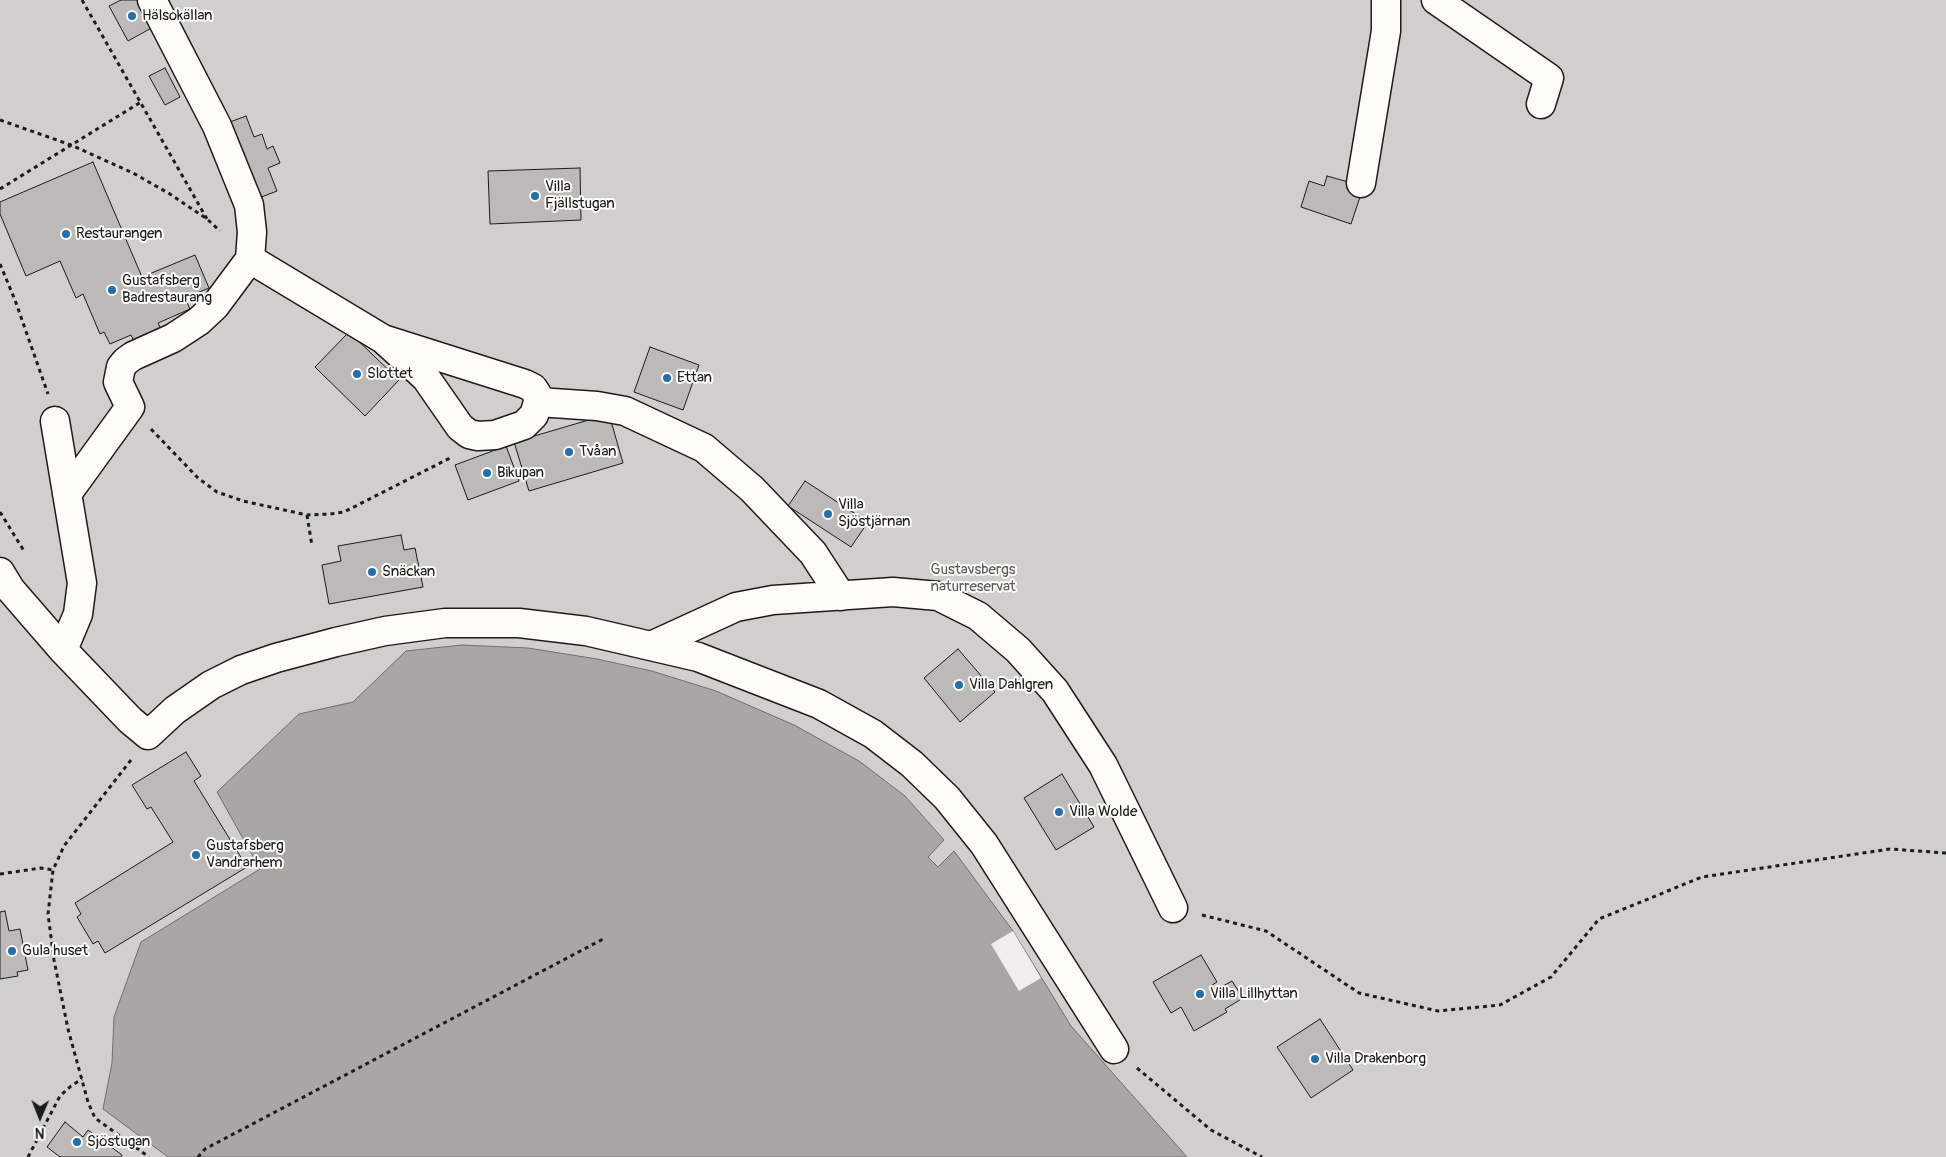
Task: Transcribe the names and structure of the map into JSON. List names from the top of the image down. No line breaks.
{"parks":["Gustavsbergs naturreservat"],"places":["Hälsokällan","Villa Fjällstugan","Restaurangen","Gustafsberg Badrestaurang","Slottet","Ettan","Tvåan","Bikupan","Villa Sjöstjärnan","Snäckan","Villa Dahlgren","Villa Wolde","Gustafsberg Vandrarhem","Gula huset","Villa Lillhyttan","Villa Drakenborg","Sjöstugan"],"north":"bottom"}
